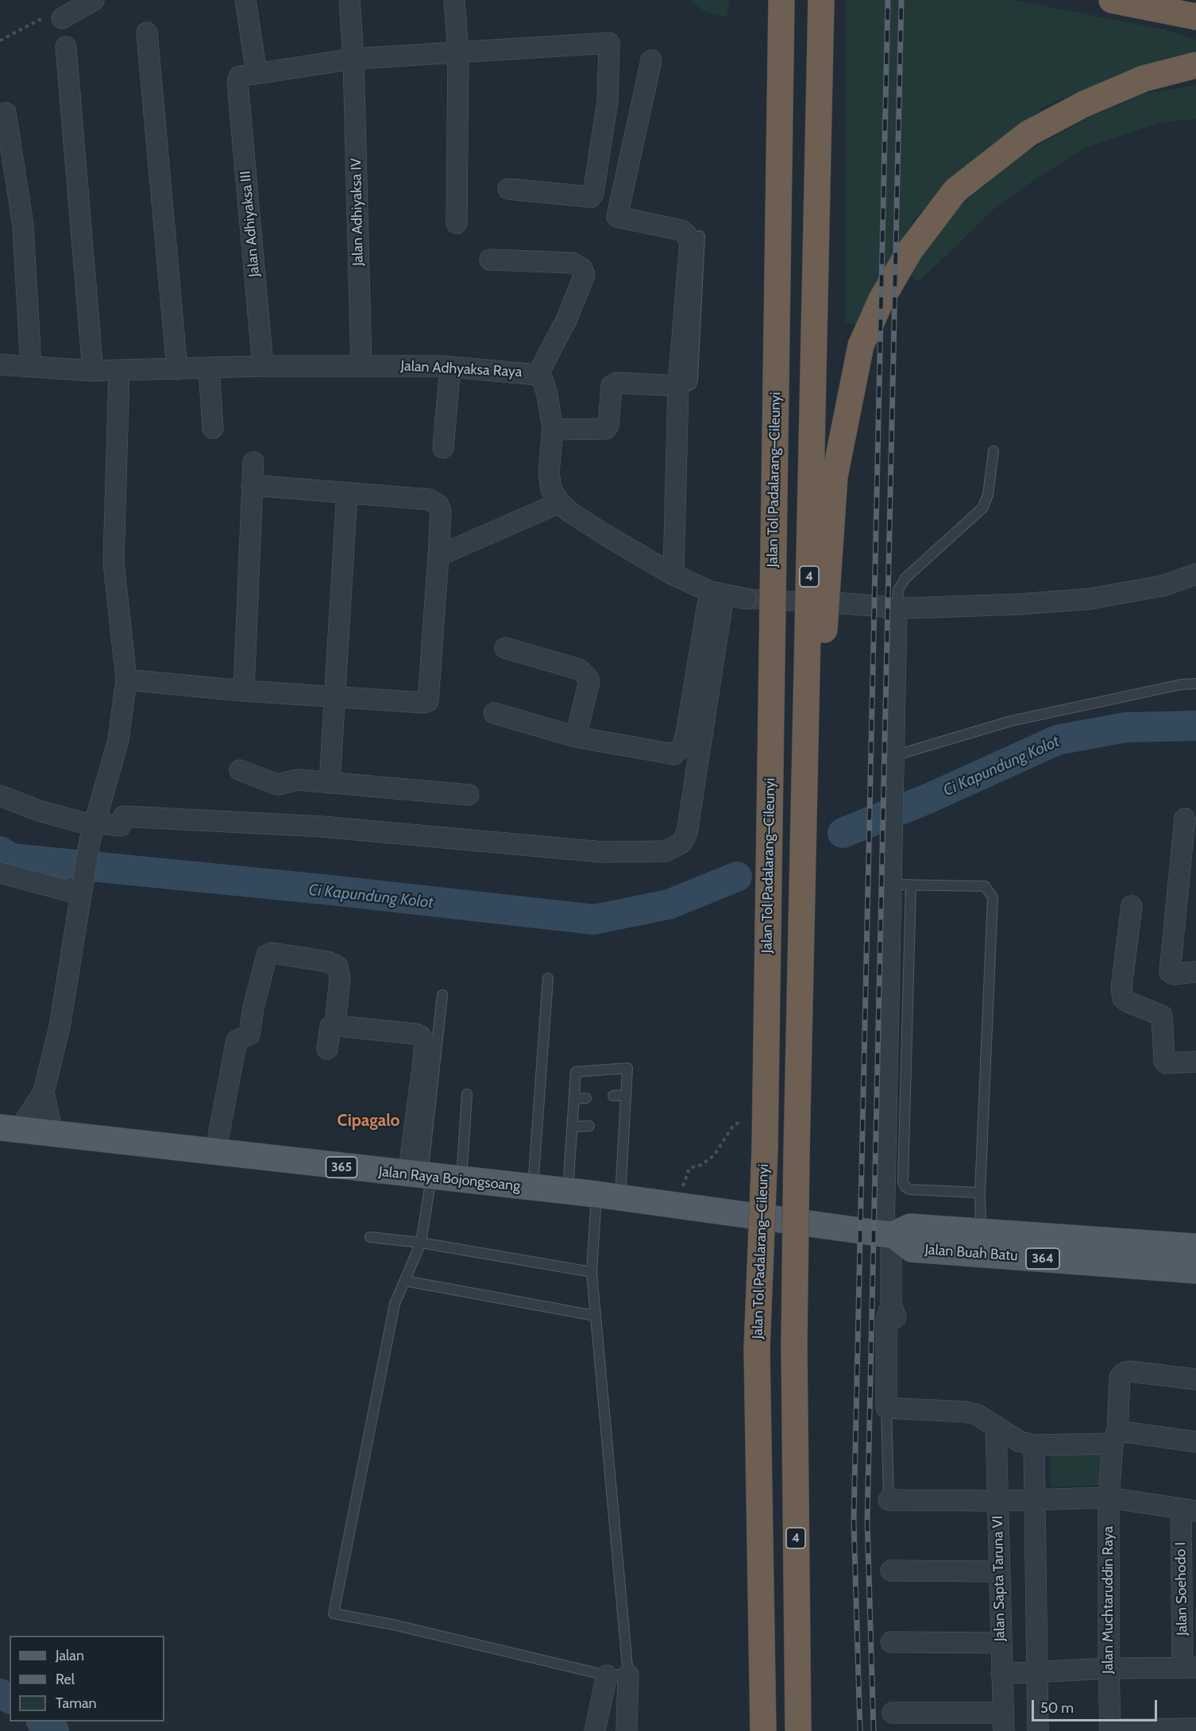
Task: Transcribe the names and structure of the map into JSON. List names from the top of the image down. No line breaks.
{"streets":{"highway":["Jalan Tol Padalarang–Cileunyi","4"],"main road":["365","Jalan Raya Bojongsoang","Jalan Buah Batu","364"],"street":["Jalan Adhiyaksa IV","Jalan Adhiyaksa III","Jalan Adhyaksa Raya","Jalan Sapta Taruna VI","Jalan Soehodo I","Jalan Muchtaruddin Raya"]},"crossings":[["Jalan Adhiyaksa IV","Jalan Adhyaksa Raya"],["Jalan Adhiyaksa III","Jalan Adhyaksa Raya"],["Jalan Raya Bojongsoang","Jalan Buah Batu"]],"districts":["Cipagalo"],"water":["Ci Kapundung Kolot"],"legend":["Jalan","Rel","Taman"],"scale_bar":"50 m"}
